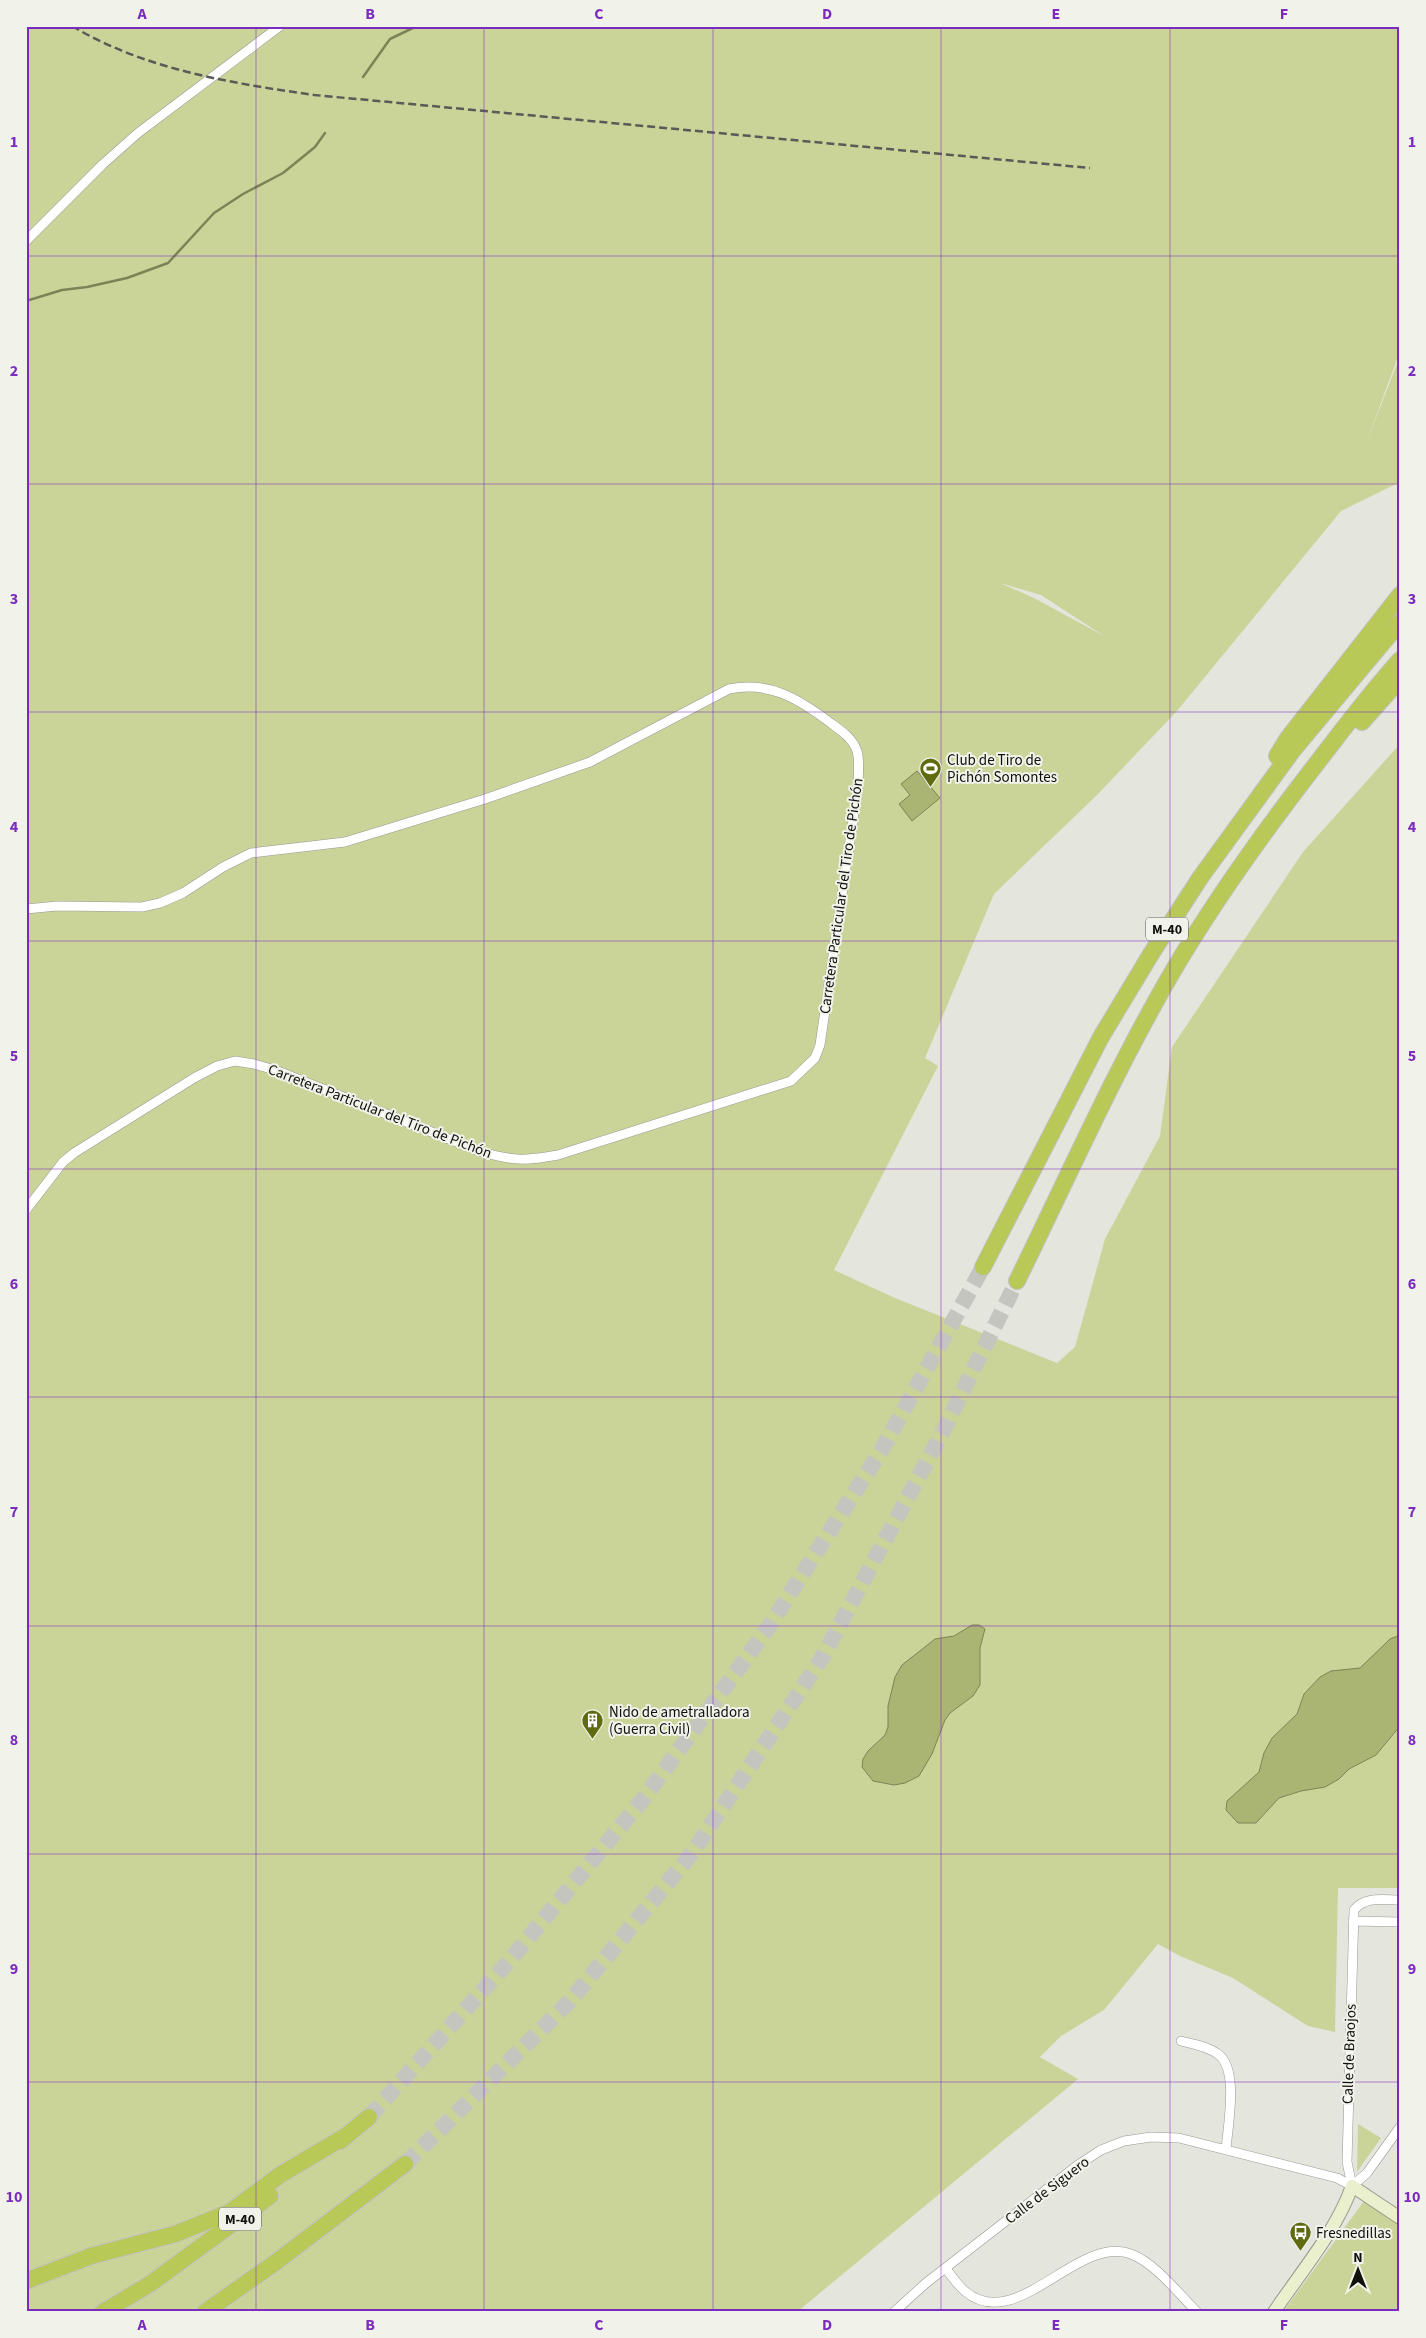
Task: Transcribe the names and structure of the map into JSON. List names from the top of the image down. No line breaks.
{"streets":{"highway":["M-40"],"street":["Carretera Particular del Tiro de Pichón","Calle de Braojos","Calle de Siguero"]},"crossings":[["Calle de Braojos","Calle de Siguero"]],"places":{"sports":["Club de Tiro de Pichón Somontes"],"building":["Nido de ametralladora (Guerra Civil)"],"bus stop":["Fresnedillas"]},"north":"top","grid":{"columns":["A","B","C","D","E","F"],"rows":["1","2","3","4","5","6","7","8","9","10"]}}
